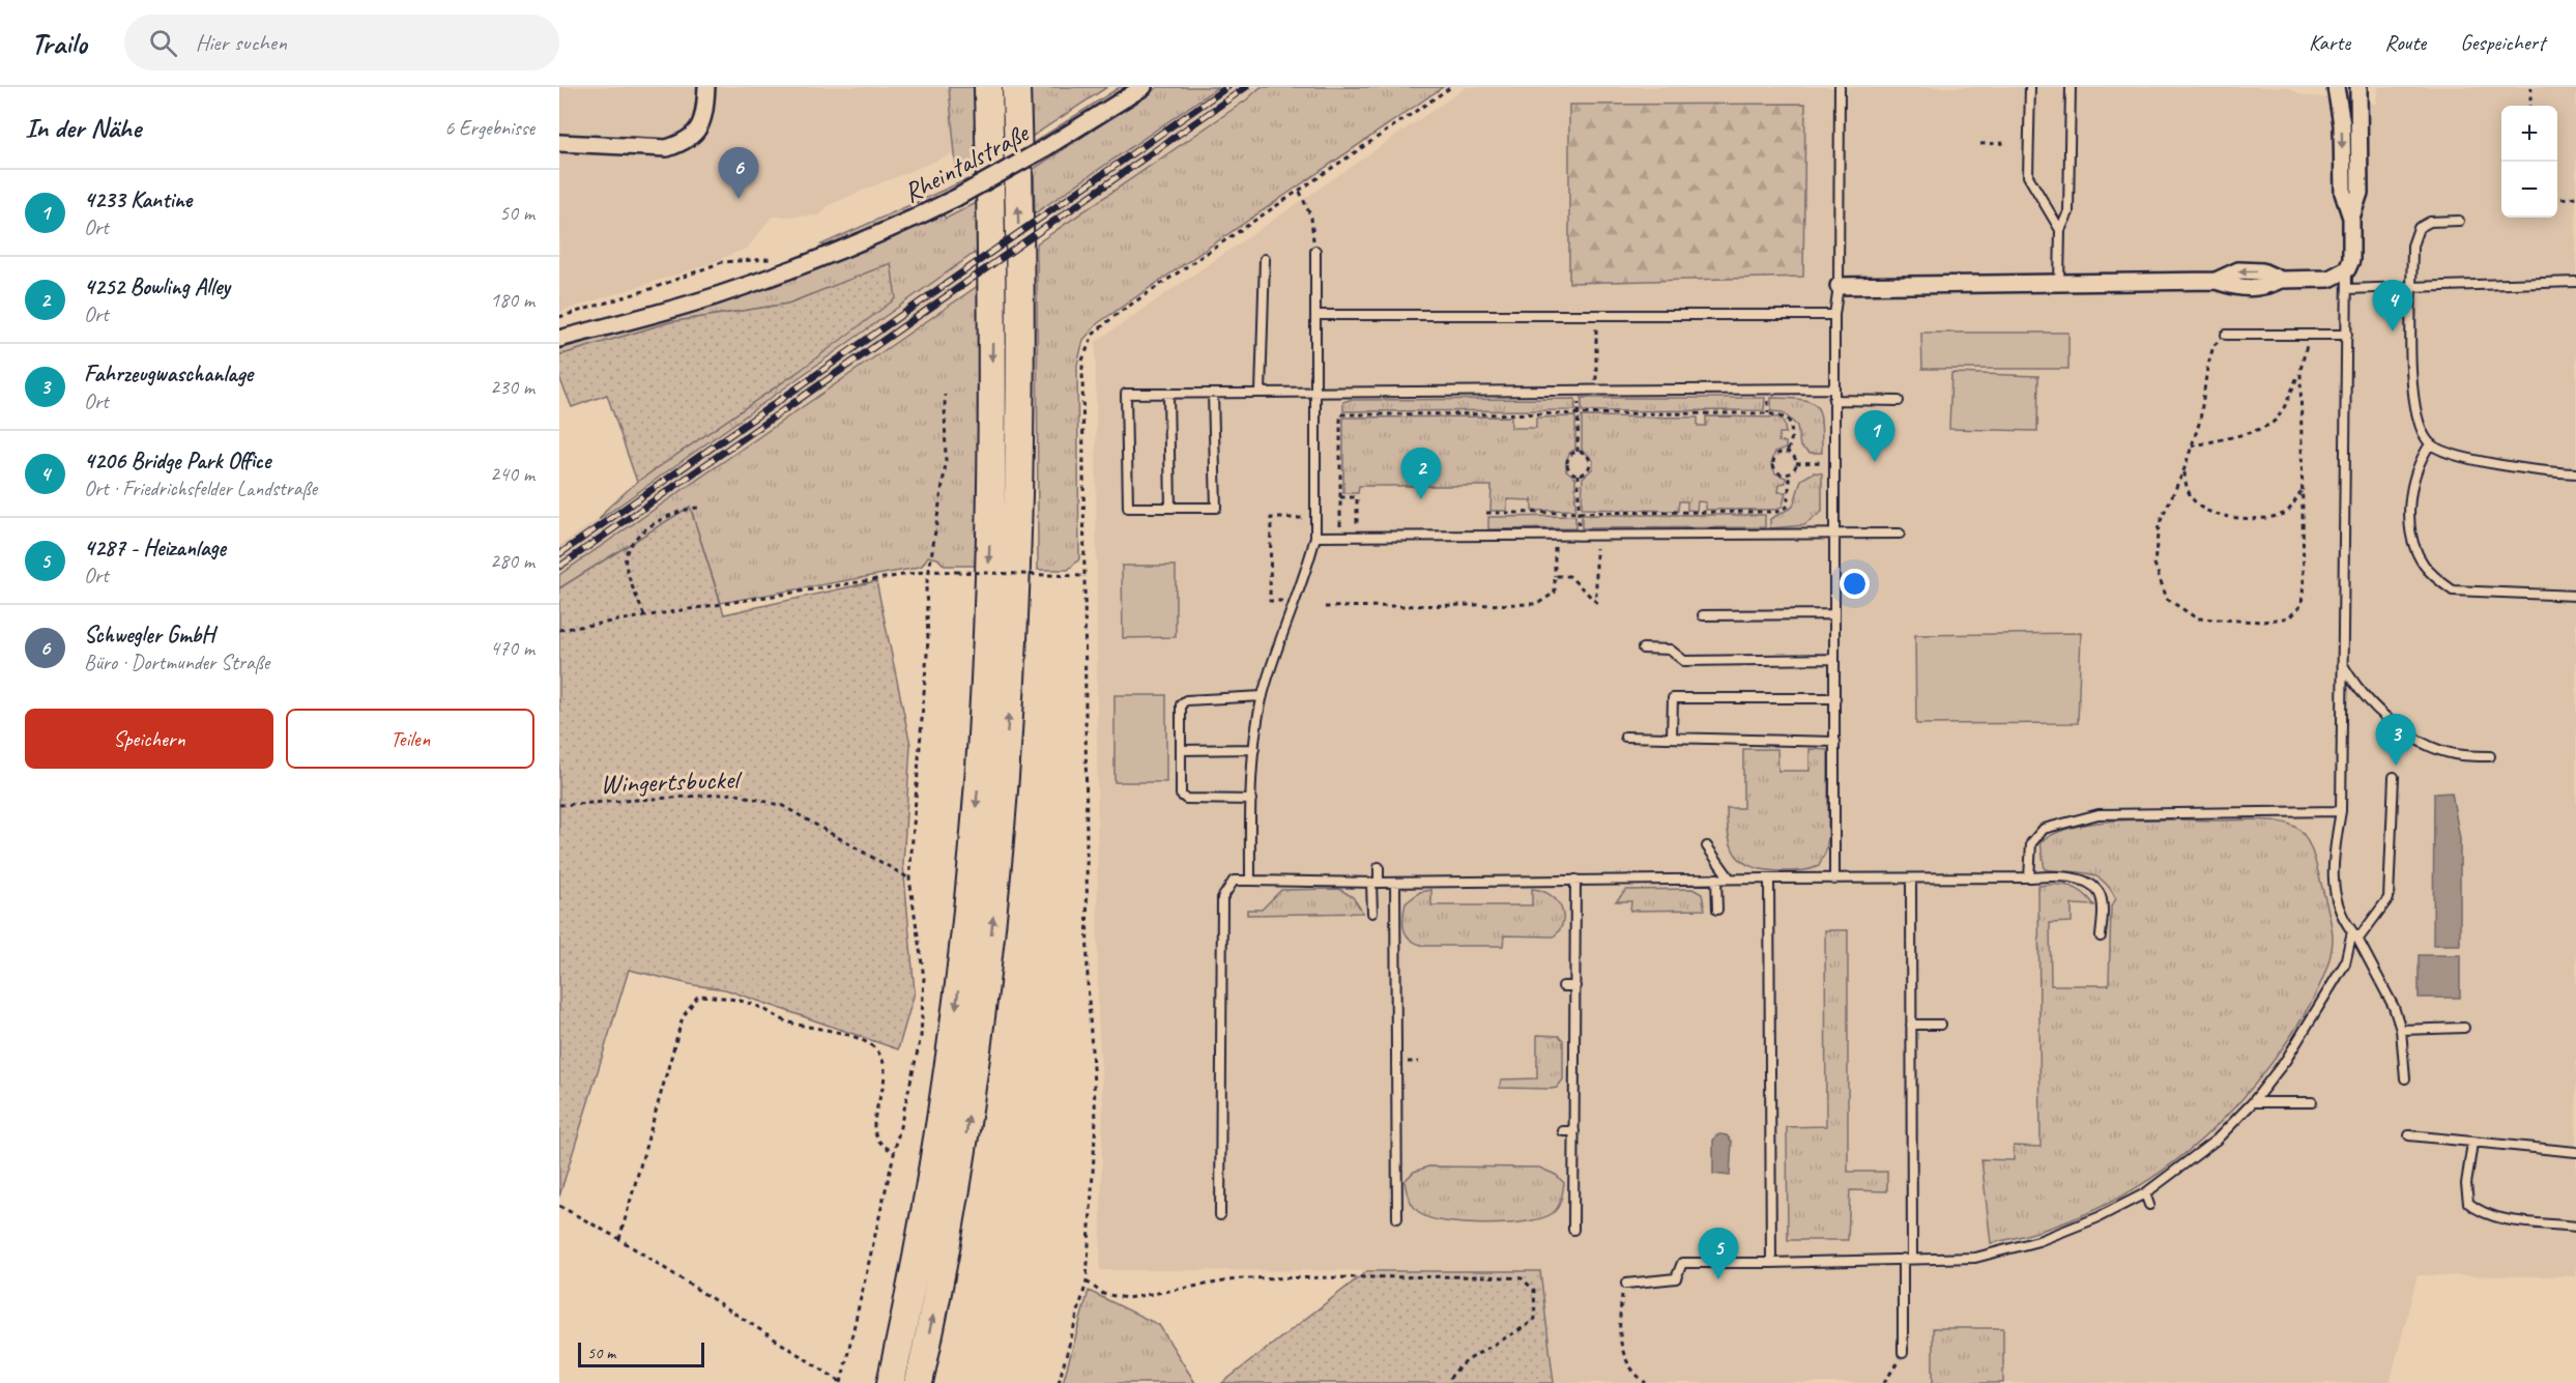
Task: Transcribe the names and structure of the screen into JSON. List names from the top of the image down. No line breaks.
{"streets":{"street":["Rheintalstraße"],"path":["Wingertsbuckel"]},"scale_bar":"50 m","page":{"header":"Trailo","search":"Hier suchen","nav":["Karte","Route","Gespeichert"],"heading":["In der Nähe","6 Ergebnisse"],"map_buttons":["+","−"],"pins":["6","4","1","2","3","5"],"list":[{"mark":"1","name":"4233 Kantine","note":"Ort","value":"50 m"},{"mark":"2","name":"4252 Bowling Alley","note":"Ort","value":"180 m"},{"mark":"3","name":"Fahrzeugwaschanlage","note":"Ort","value":"230 m"},{"mark":"4","name":"4206 Bridge Park Office","note":"Ort · Friedrichsfelder Landstraße","value":"240 m"},{"mark":"5","name":"4287 - Heizanlage","note":"Ort","value":"280 m"},{"mark":"6","name":"Schwegler GmbH","note":"Büro · Dortmunder Straße","value":"470 m"}],"buttons":["Speichern","Teilen"],"scale":"50 m"}}
